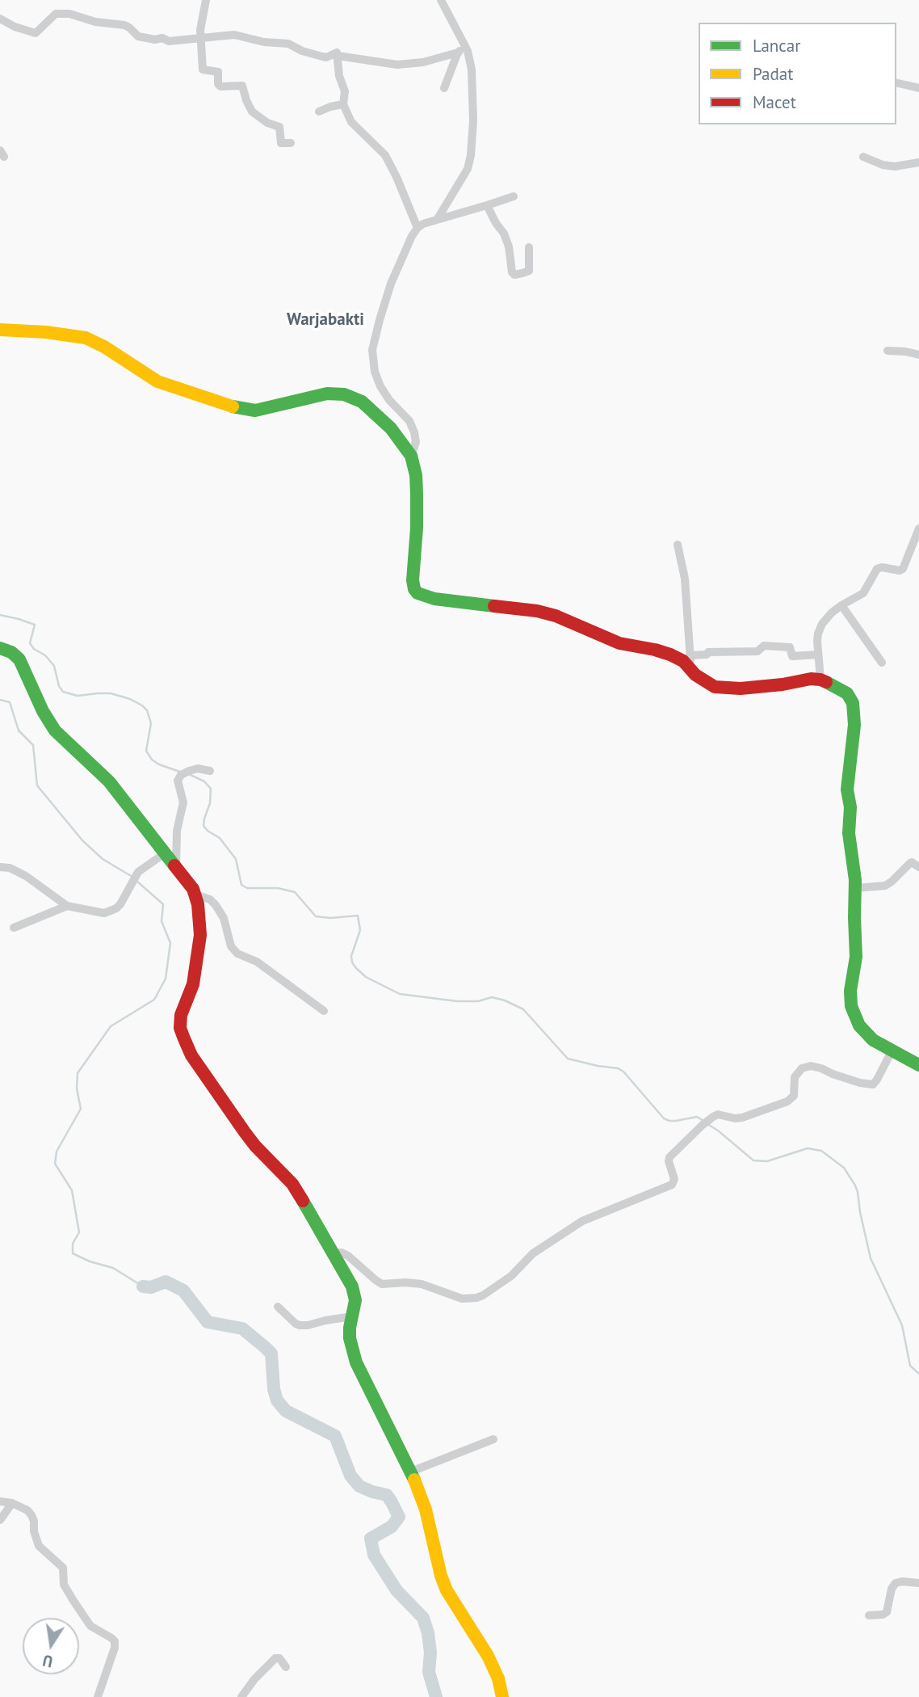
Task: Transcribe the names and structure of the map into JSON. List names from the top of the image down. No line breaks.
{"districts":["Warjabakti"],"legend":["Lancar","Padat","Macet"],"north":"bottom"}
